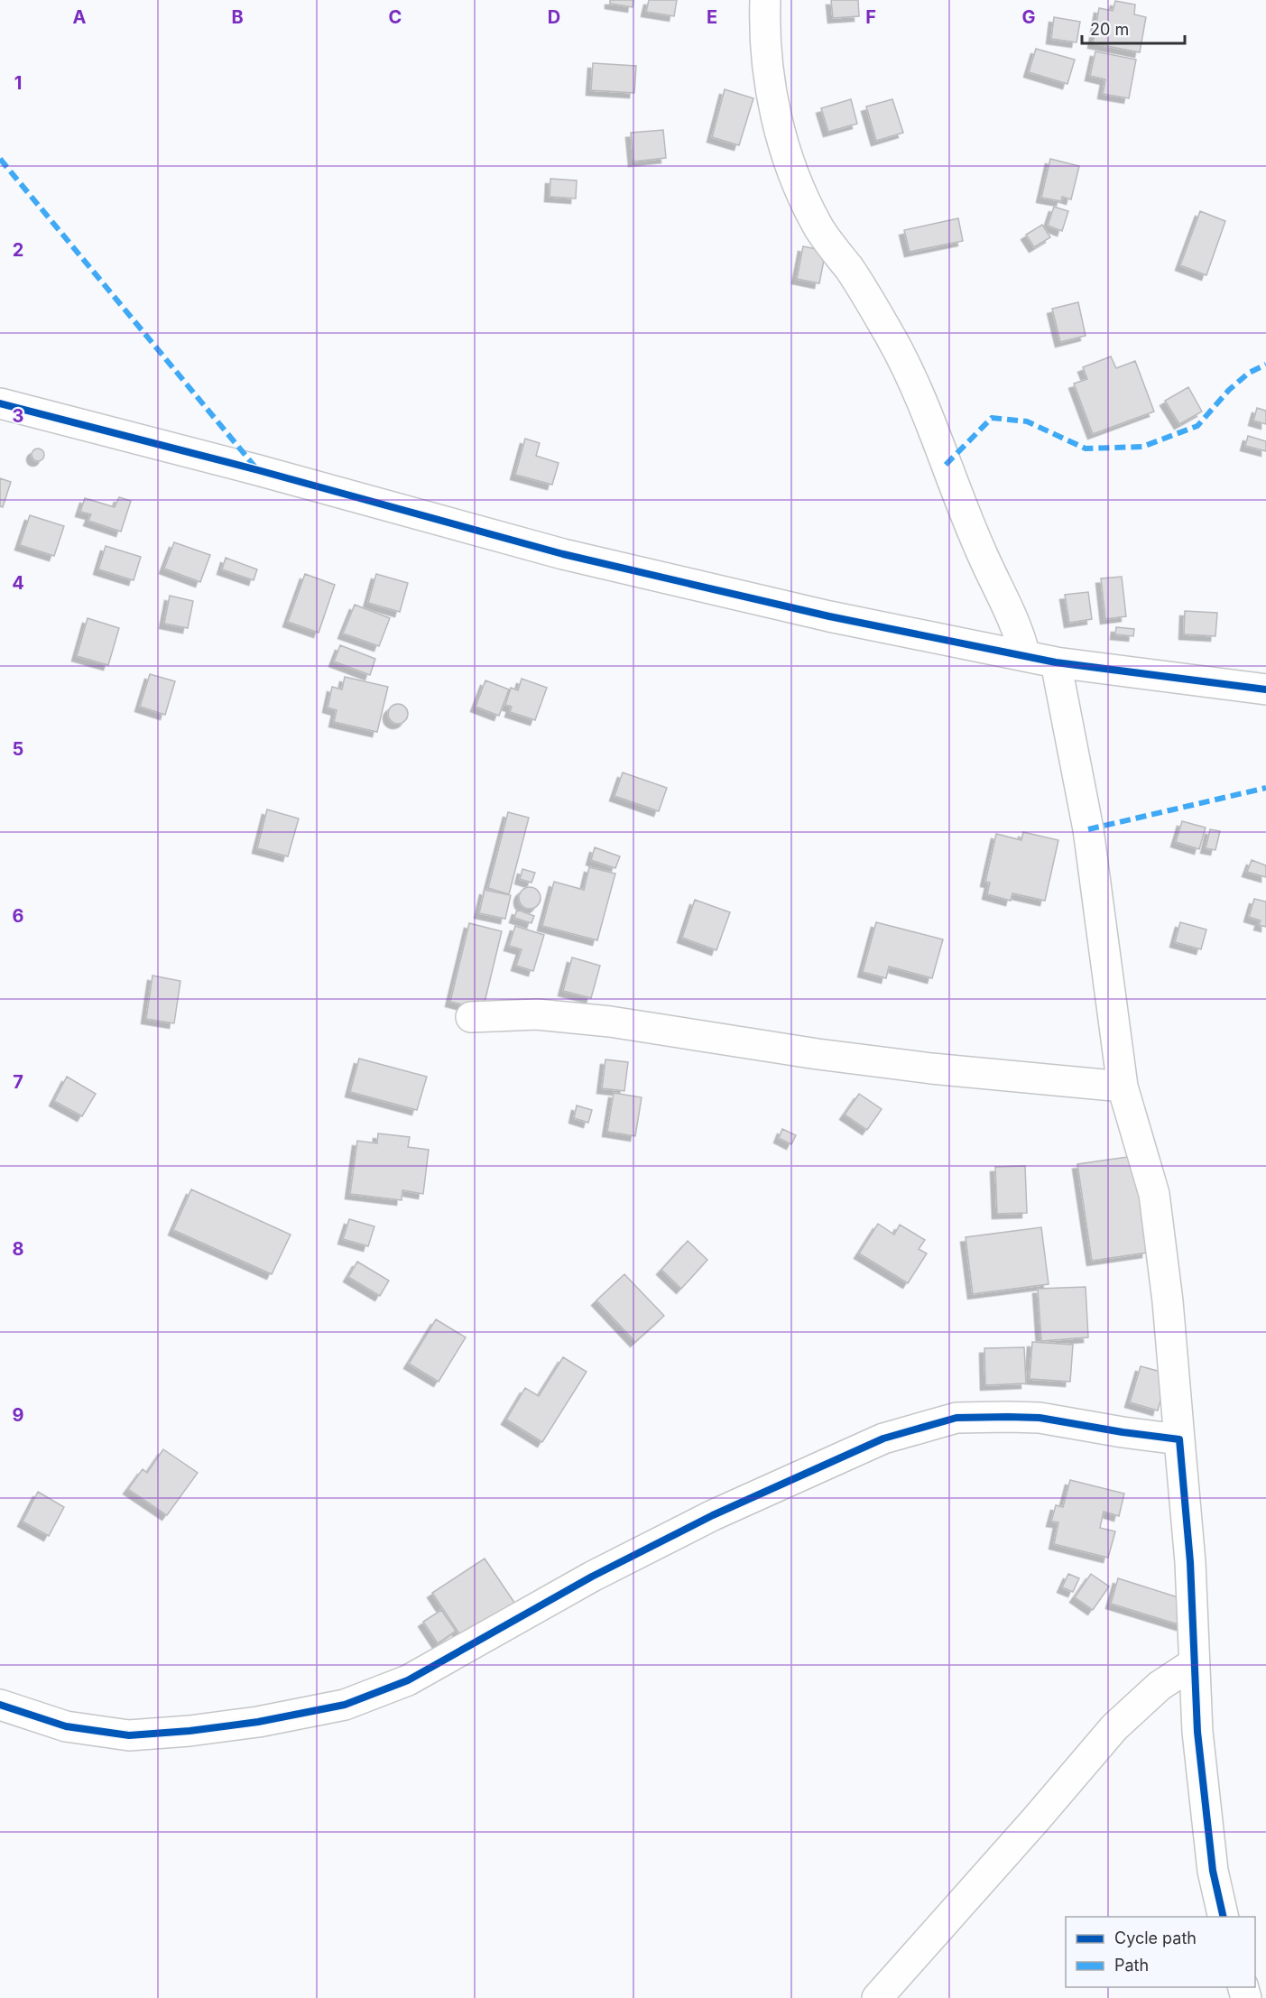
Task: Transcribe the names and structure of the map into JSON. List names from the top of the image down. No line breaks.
{"legend":["Cycle path","Path"],"scale_bar":"20 m","grid":{"columns":["A","B","C","D","E","F","G"],"rows":["1","2","3","4","5","6","7","8","9"]}}
